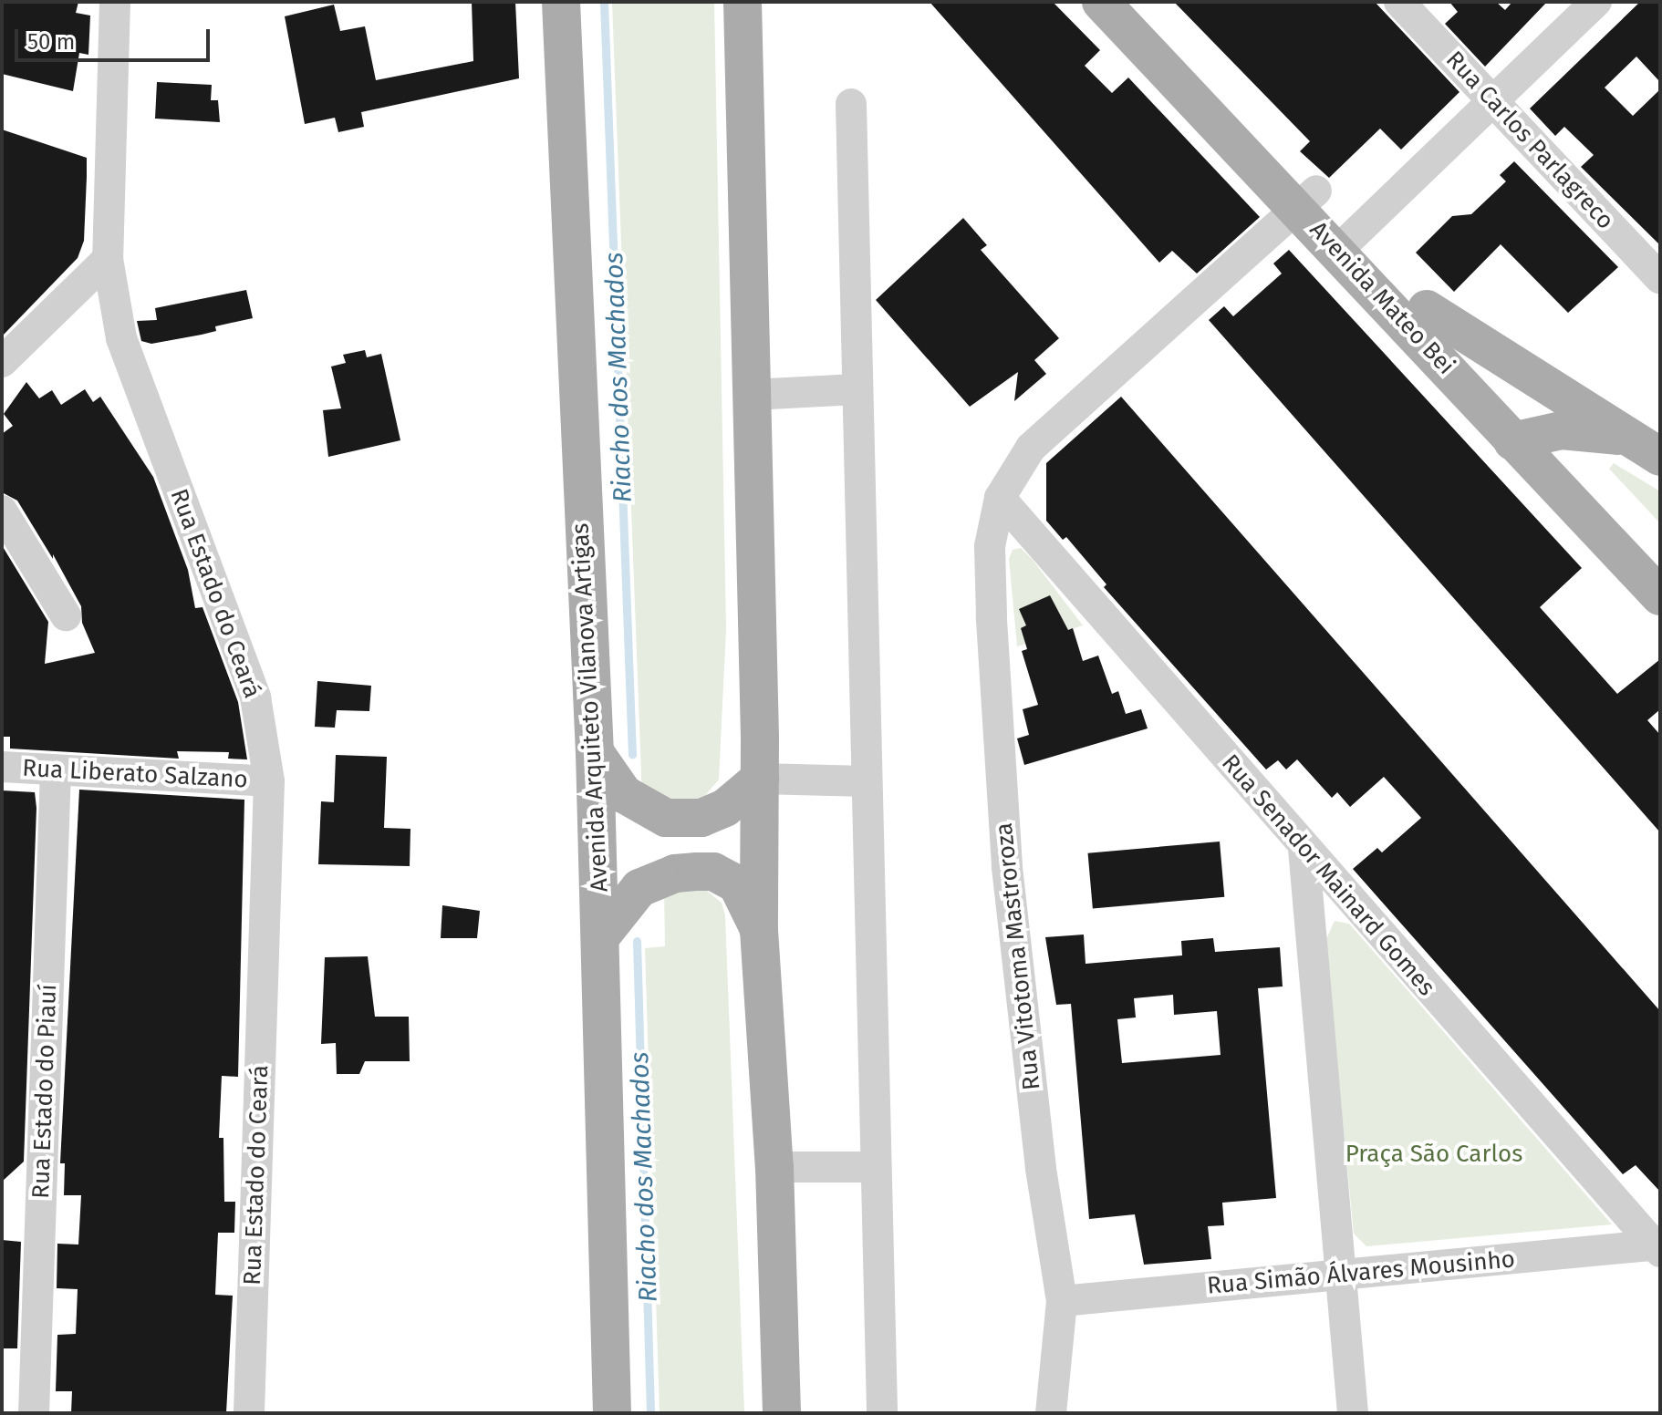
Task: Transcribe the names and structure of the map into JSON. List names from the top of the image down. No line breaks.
{"streets":{"main road":["Avenida Mateo Bei","Avenida Arquiteto Vilanova Artigas"],"street":["Rua Carlos Parlagreco","Rua Estado do Ceará","Rua Liberato Salzano","Rua Senador Mainard Gomes","Rua Vitotoma Mastroroza","Rua Estado do Piauí","Rua Simão Álvares Mousinho"]},"crossings":[["Avenida Mateo Bei","Rua Vitotoma Mastroroza"],["Rua Estado do Ceará","Rua Liberato Salzano"],["Rua Liberato Salzano","Rua Estado do Piauí"],["Rua Senador Mainard Gomes","Rua Vitotoma Mastroroza"],["Rua Senador Mainard Gomes","Rua Simão Álvares Mousinho"],["Rua Vitotoma Mastroroza","Rua Simão Álvares Mousinho"]],"water":["Riacho dos Machados"],"parks":["Praça São Carlos"],"scale_bar":"50 m"}
